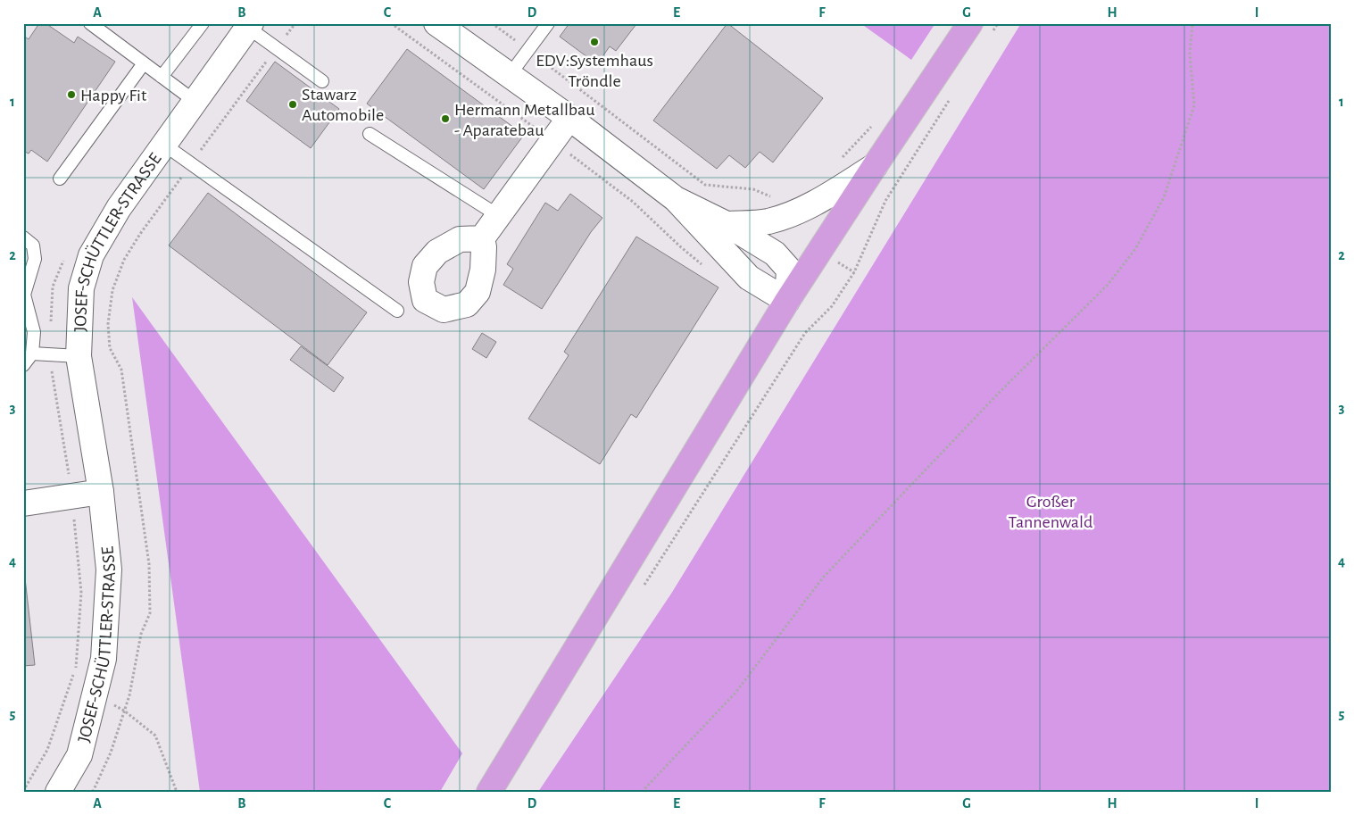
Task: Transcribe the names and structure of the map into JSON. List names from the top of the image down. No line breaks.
{"streets":{"street":["JOSEF-SCHÜTTLER-STRASSE"]},"parks":["Großer Tannenwald"],"places":["EDV:Systemhaus Tröndle","Happy Fit","Stawarz Automobile","Hermann Metallbau - Aparatebau"],"grid":{"columns":["A","B","C","D","E","F","G","H","I"],"rows":["1","2","3","4","5"]}}
